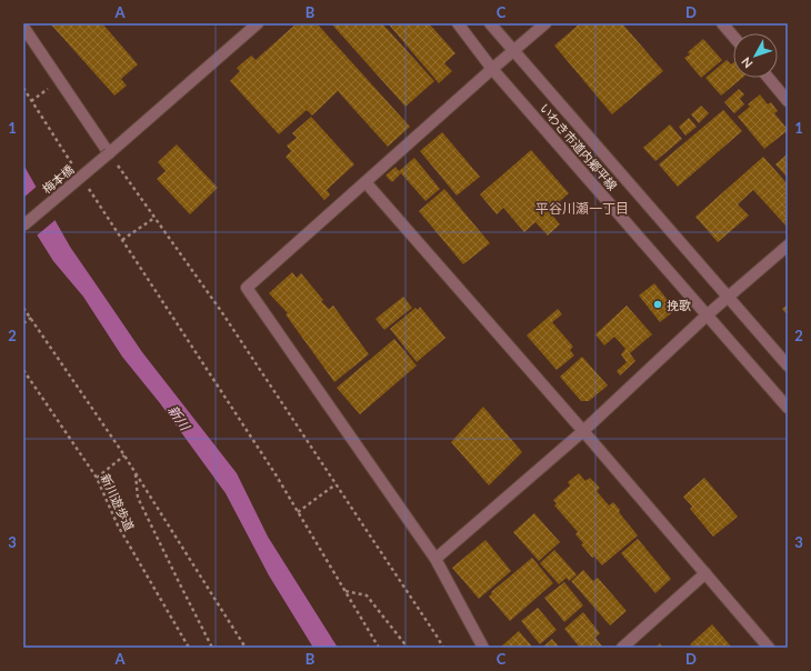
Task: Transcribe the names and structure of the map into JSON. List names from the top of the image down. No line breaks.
{"streets":{"street":["いわき市道内郷平線","梅本橋"],"path":["新川遊歩道"]},"districts":["平谷川瀬一丁目"],"water":["新川"],"places":["挽歌"],"north":"bottom left","grid":{"columns":["A","B","C","D"],"rows":["1","2","3"]}}
